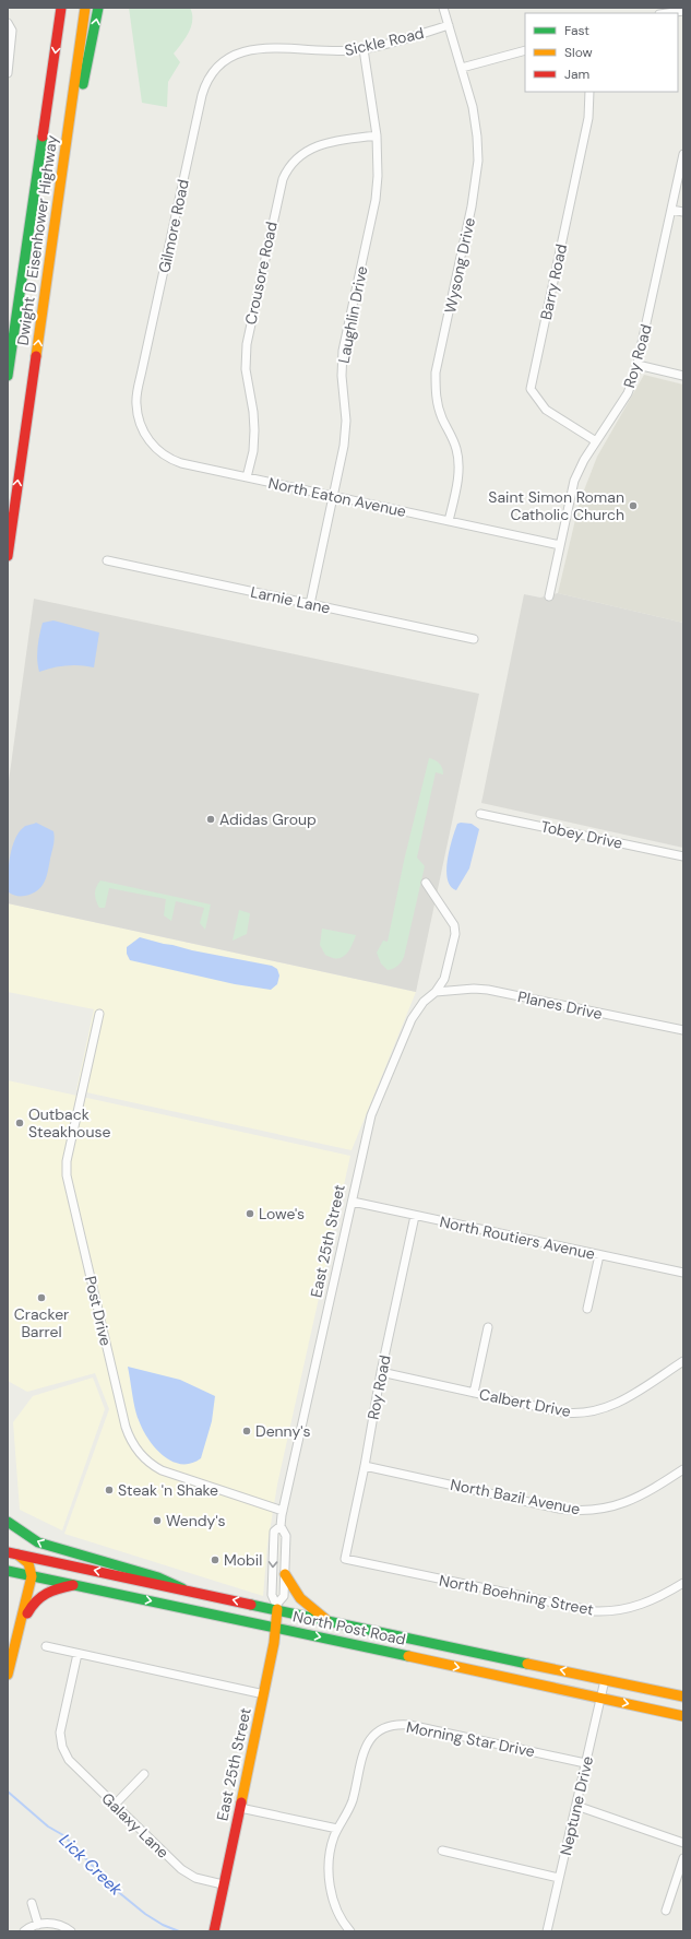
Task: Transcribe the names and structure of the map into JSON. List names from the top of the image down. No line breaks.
{"streets":{"main road":["Dwight D Eisenhower Highway","East 25th Street","North Post Road"],"street":["Sickle Road","Gilmore Road","Wysong Drive","Crousore Road","Barry Road","Laughlin Drive","Roy Road","North Eaton Avenue","Larnie Lane","Tobey Drive","Planes Drive","North Routiers Avenue","Post Drive","Calbert Drive","North Bazil Avenue","North Boehning Street","Morning Star Drive","Neptune Drive","Galaxy Lane"]},"crossings":[["Sickle Road","Gilmore Road"],["Sickle Road","Wysong Drive"],["Sickle Road","Laughlin Drive"],["Gilmore Road","North Eaton Avenue"],["Wysong Drive","North Eaton Avenue"],["Crousore Road","Laughlin Drive"],["Crousore Road","North Eaton Avenue"],["Barry Road","Roy Road"],["Laughlin Drive","North Eaton Avenue"],["Laughlin Drive","Larnie Lane"],["Roy Road","North Eaton Avenue"],["Roy Road","North Routiers Avenue"],["Roy Road","Calbert Drive"],["Roy Road","North Bazil Avenue"],["Roy Road","North Boehning Street"],["Planes Drive","East 25th Street"],["North Routiers Avenue","East 25th Street"],["East 25th Street","Post Drive"],["East 25th Street","North Post Road"],["East 25th Street","Galaxy Lane"],["North Post Road","Neptune Drive"],["Morning Star Drive","Neptune Drive"]],"water":["Lick Creek"],"places":["Saint Simon Roman Catholic Church","Adidas Group","Outback Steakhouse","Lowe's","Cracker Barrel","Denny's","Steak 'n Shake","Wendy's","Mobil"],"legend":["Fast","Slow","Jam"]}
